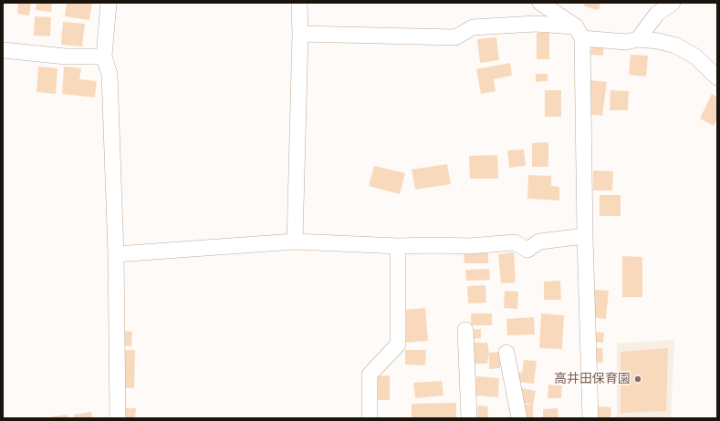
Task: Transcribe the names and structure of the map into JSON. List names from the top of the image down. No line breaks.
{"places":["高井田保育園"]}
